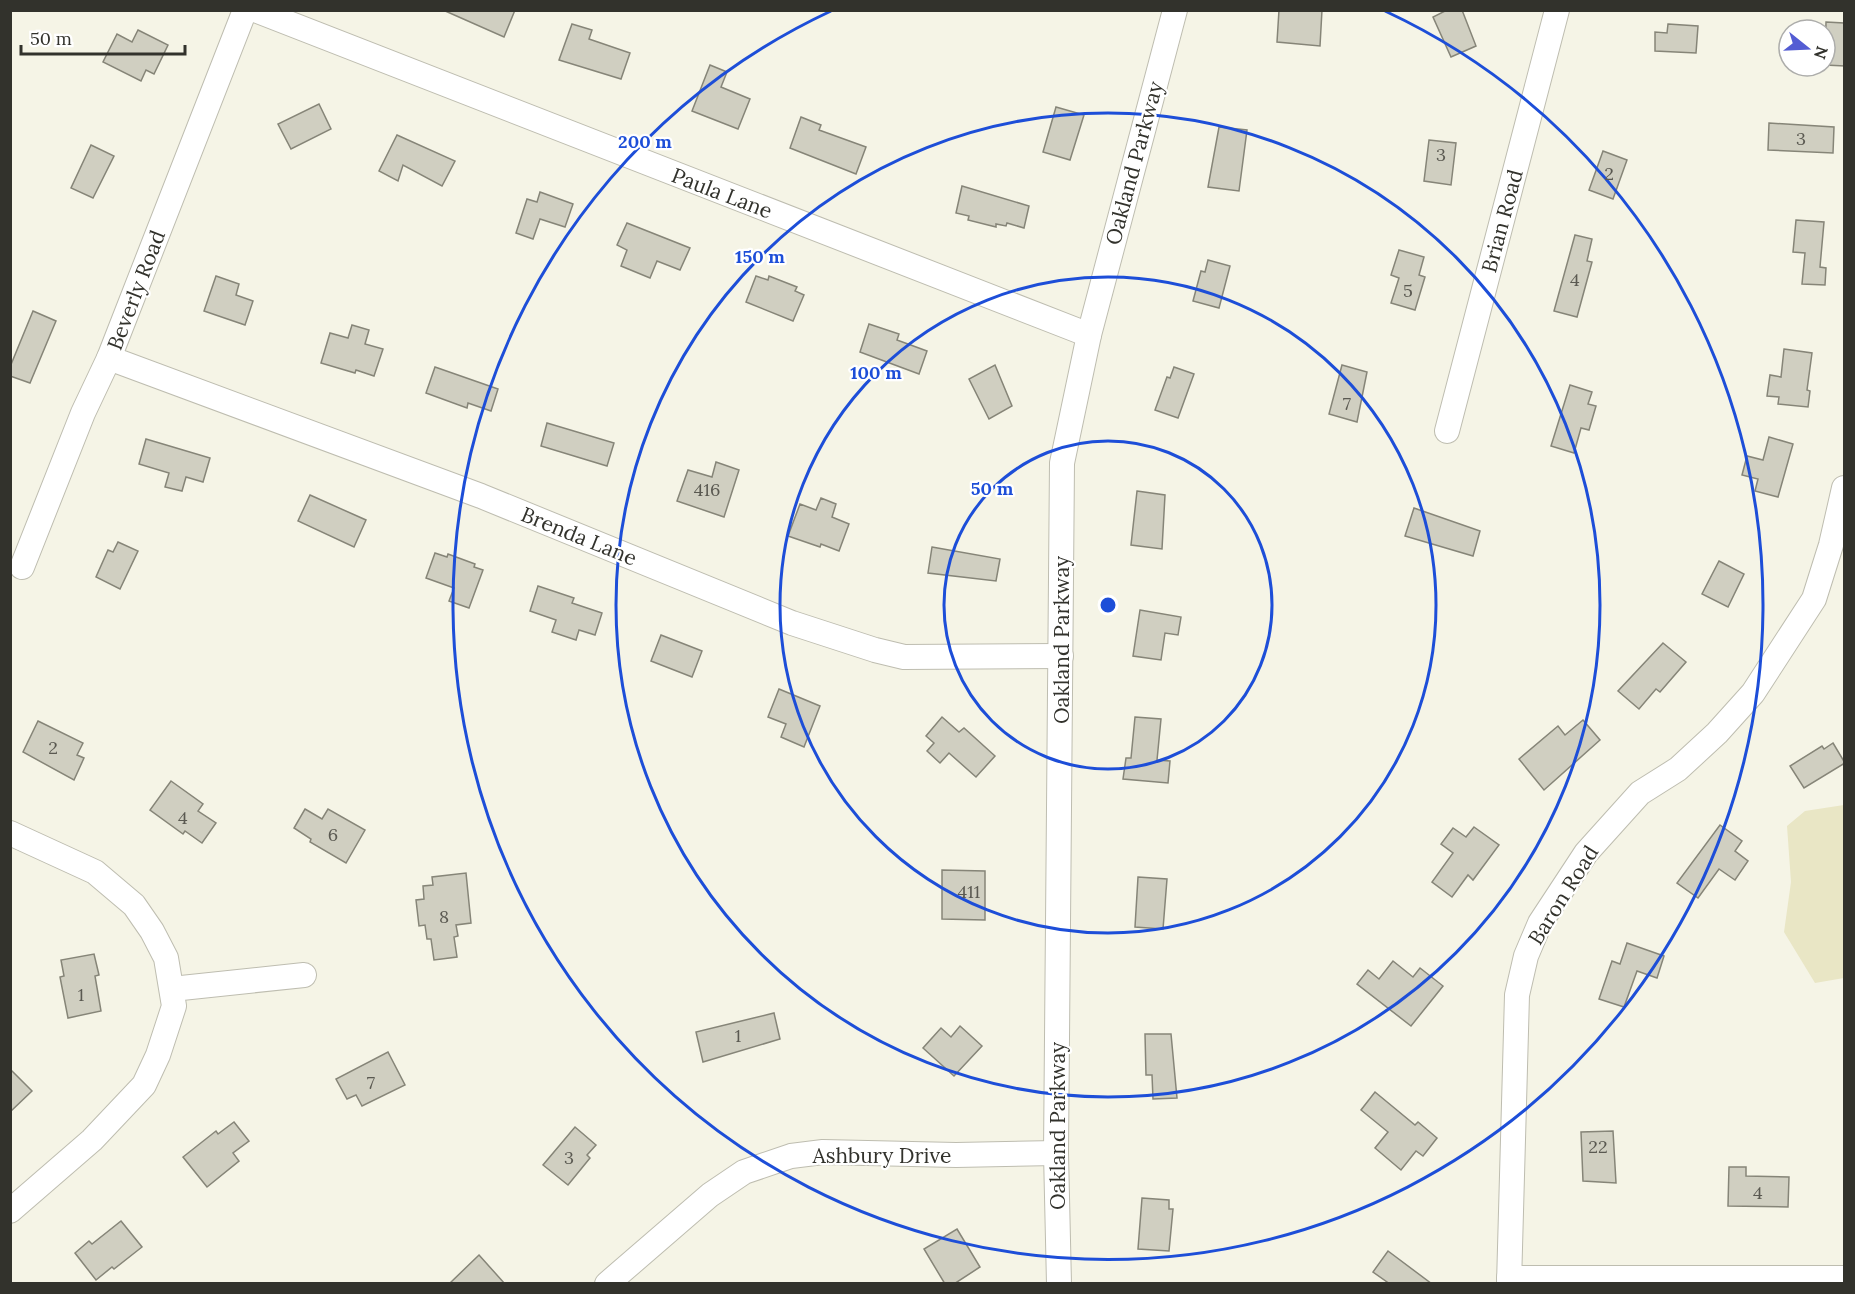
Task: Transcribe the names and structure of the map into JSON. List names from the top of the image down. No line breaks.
{"streets":{"street":["Oakland Parkway","Paula Lane","Brian Road","Beverly Road","Brenda Lane","Baron Road","Ashbury Drive"]},"crossings":[["Oakland Parkway","Paula Lane"],["Oakland Parkway","Brenda Lane"],["Oakland Parkway","Ashbury Drive"],["Beverly Road","Brenda Lane"]],"house_numbers":["3","3","2","4","5","7","416","2","4","6","411","8","1","1","7","22","3","4"],"scale_bar":"50 m","north":"right","rings":["200 m","150 m","100 m","50 m"]}
